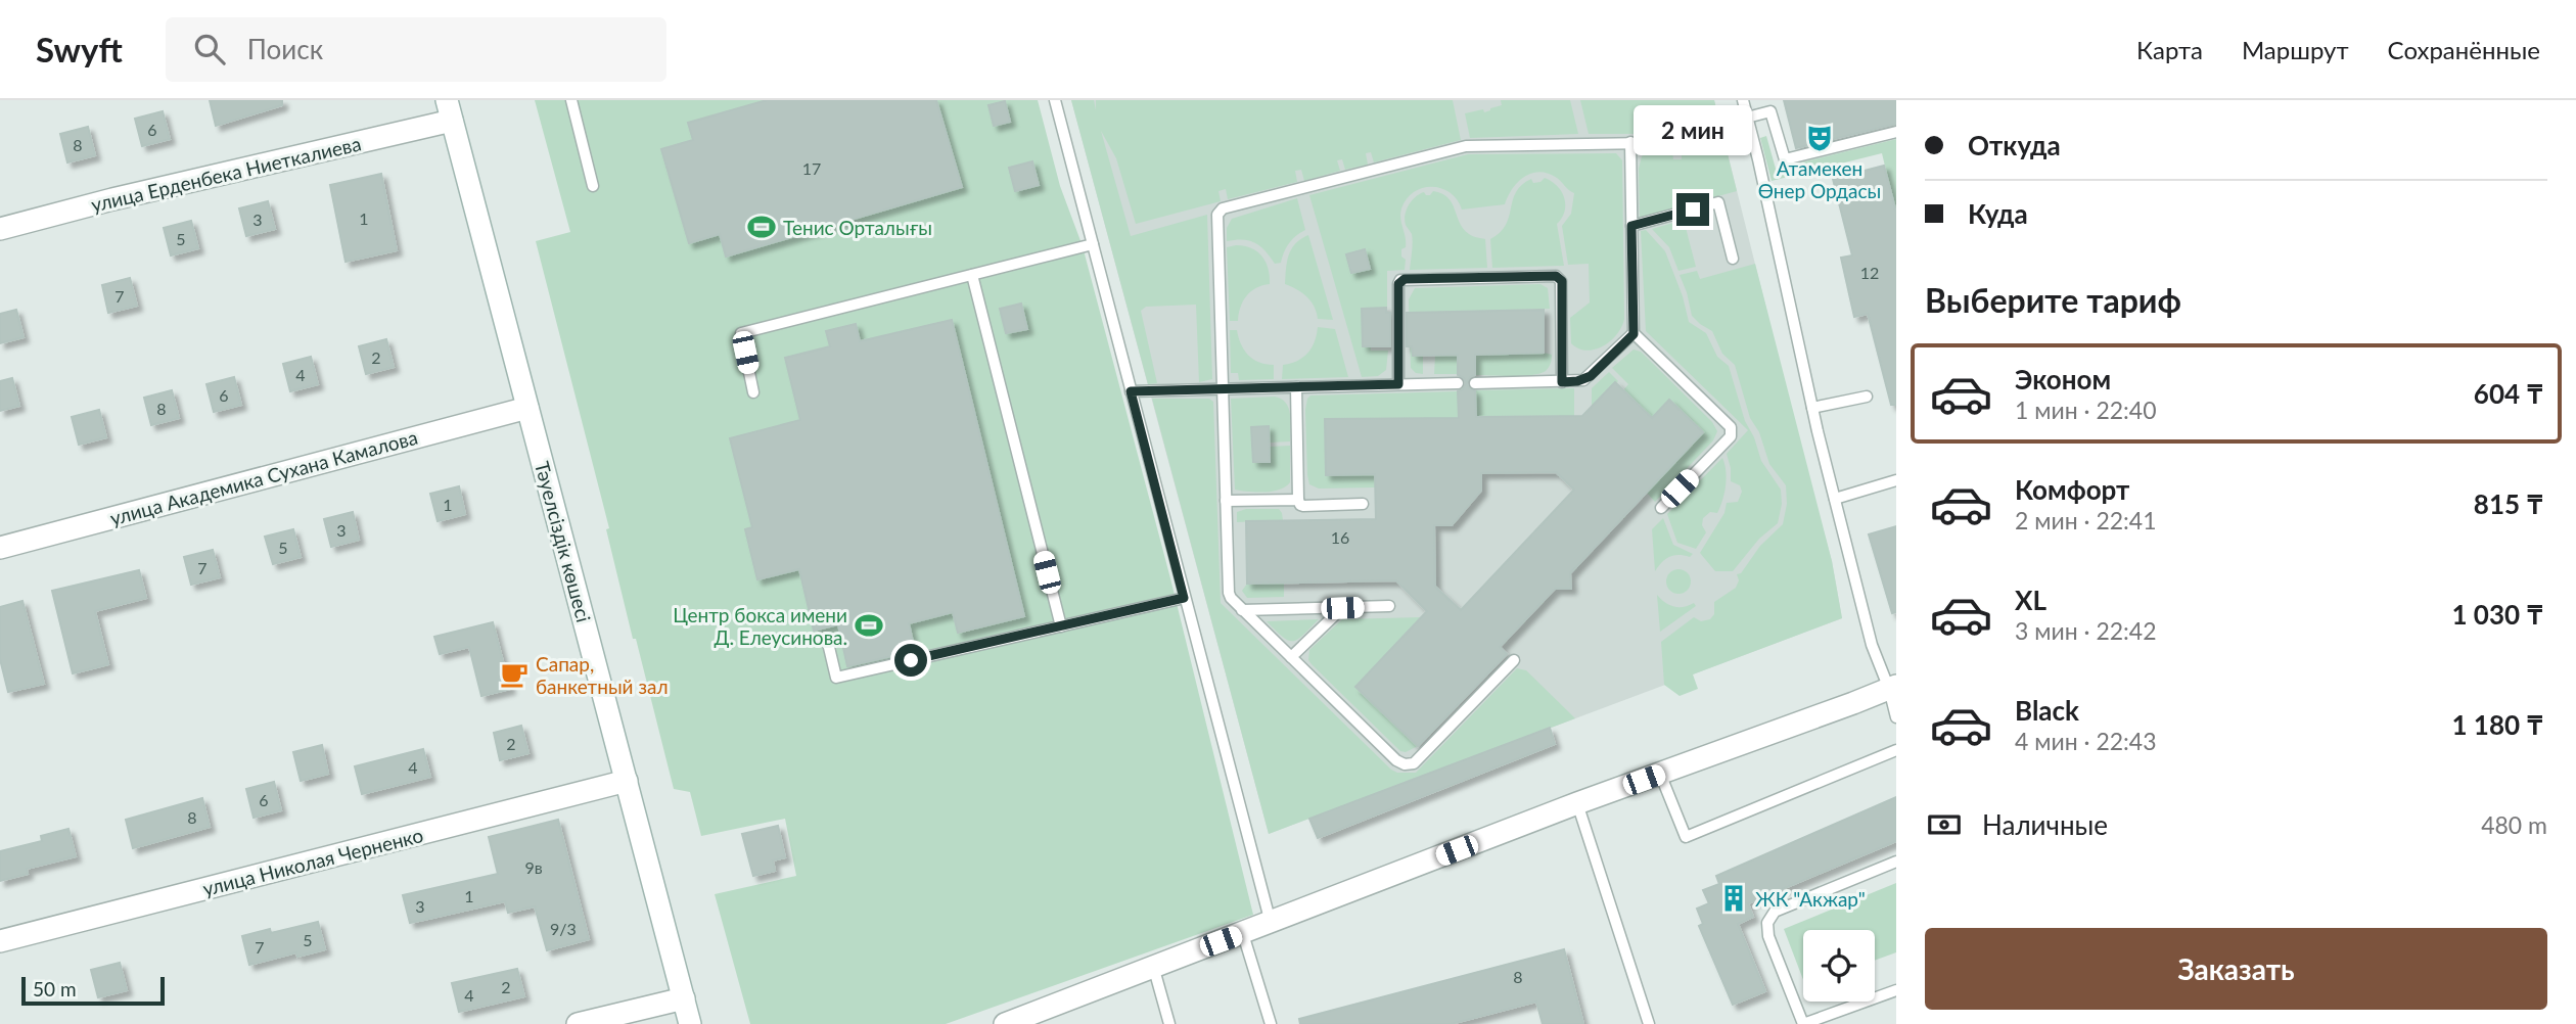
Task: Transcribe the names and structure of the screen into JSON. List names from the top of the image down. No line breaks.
{"streets":{"street":["улица Ерденбека Ниеткалиева","улица Академика Сухана Камалова","Тәуелсіздік көшесі","улица Николая Черненко"]},"crossings":[["улица Ерденбека Ниеткалиева","Тәуелсіздік көшесі"],["улица Академика Сухана Камалова","Тәуелсіздік көшесі"],["Тәуелсіздік көшесі","улица Николая Черненко"]],"places":{"theatre":["Атамекен Өнер Ордасы"],"sports":["Тенис Орталығы","Центр бокса имени Д. Елеусинова."],"cafe":["Сапар, банкетный зал"],"building":["ЖК \"Акжар\""]},"house_numbers":["6","8","17","1","3","5","12","7","2","4","6","8","1","3","16","5","7","2","4","6","8","9в","1","3","9/3","5","7","8","2","4"],"scale_bar":"50 m","page":{"header":"Swyft","search":"Поиск","nav":["Карта","Маршрут","Сохранённые"],"banner":["Откуда","Куда"],"bubble":"2 мин","heading":"Выберите тариф","list":[{"name":"Эконом","note":"1 мин · 22:40","value":"604 ₸"},{"name":"Комфорт","note":"2 мин · 22:41","value":"815 ₸"},{"name":"XL","note":"3 мин · 22:42","value":"1 030 ₸"},{"name":"Black","note":"4 мин · 22:43","value":"1 180 ₸"}],"pay":["Наличные","480 m"],"buttons":"Заказать","scale":"50 m"}}
